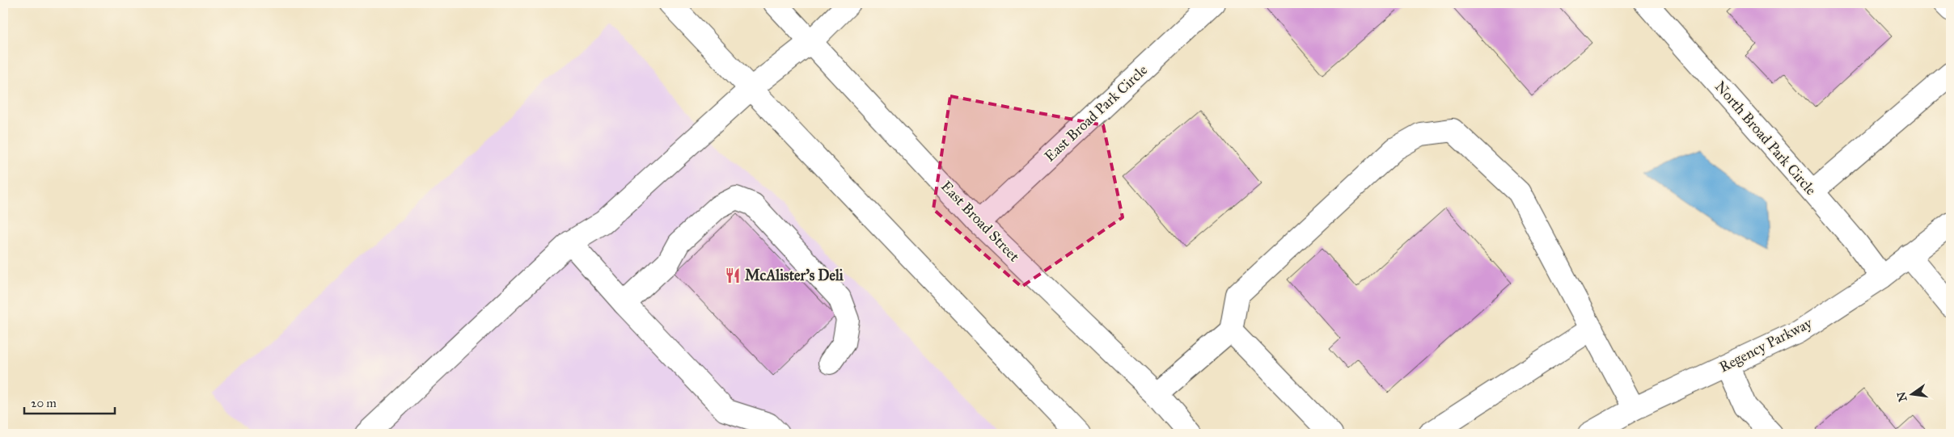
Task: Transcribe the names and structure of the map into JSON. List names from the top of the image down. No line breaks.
{"streets":{"main road":["East Broad Park Circle","North Broad Park Circle","East Broad Street","Regency Parkway"]},"crossings":[["East Broad Park Circle","East Broad Street"],["North Broad Park Circle","Regency Parkway"]],"places":{"restaurant":["McAlister's Deli"]},"scale_bar":"20 m","north":"left"}
